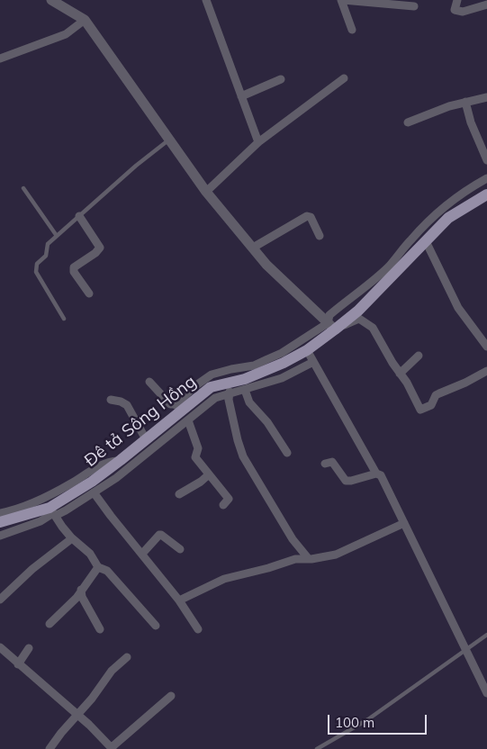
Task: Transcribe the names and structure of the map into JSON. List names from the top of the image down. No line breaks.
{"streets":{"main road":["Đê tả Sông Hồng"]},"scale_bar":"100 m"}
